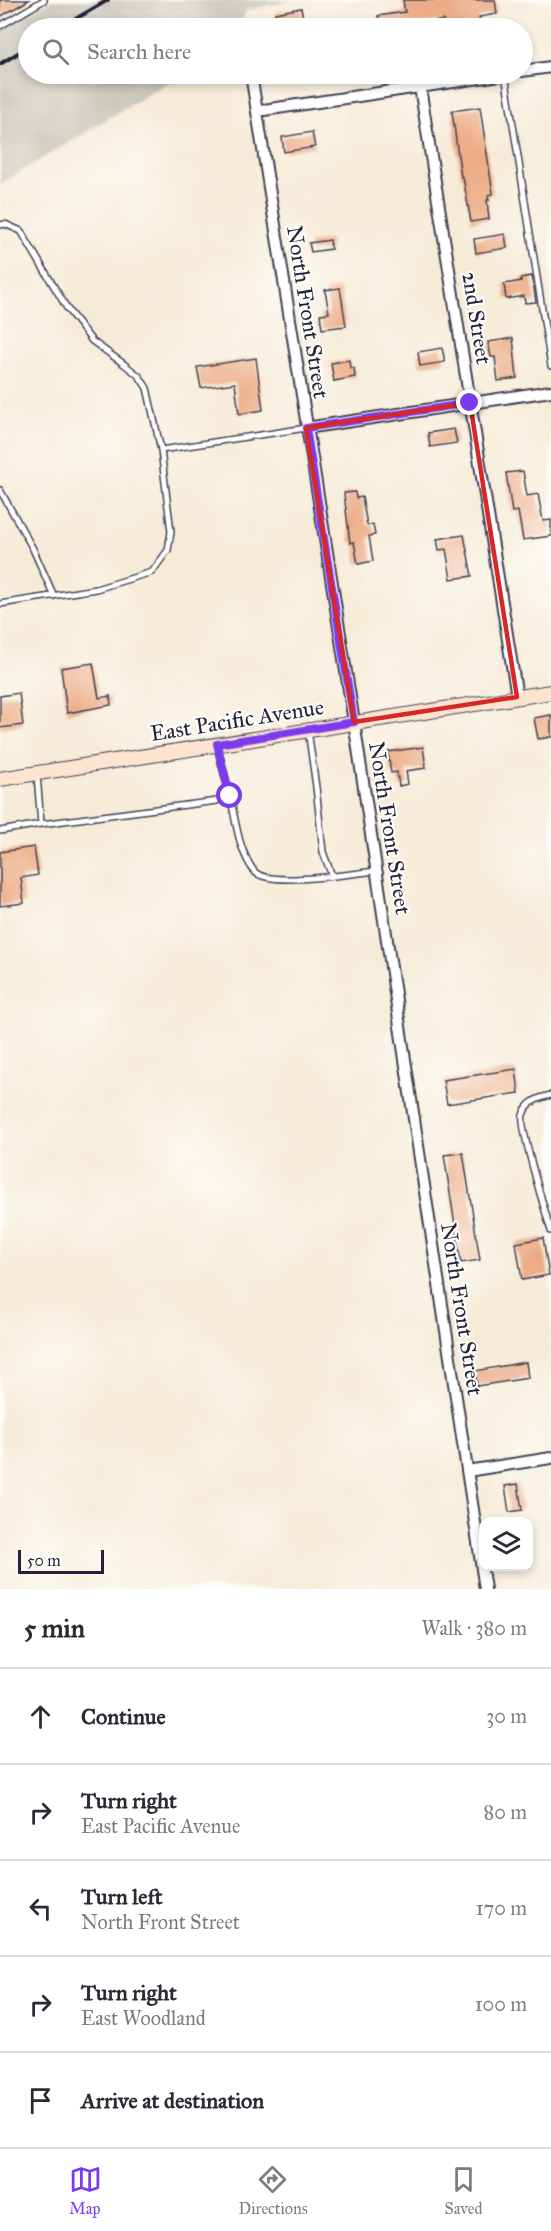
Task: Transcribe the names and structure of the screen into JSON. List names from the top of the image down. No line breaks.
{"streets":{"main road":["East Pacific Avenue"],"street":["North Front Street","2nd Street"]},"crossings":[["North Front Street","East Pacific Avenue"],["2nd Street","East Pacific Avenue"]],"scale_bar":"50 m","page":{"search":"Search here","scale":"50 m","heading":["5 min","Walk · 380 m"],"list":[["Continue","30 m"],["Turn right","East Pacific Avenue","80 m"],["Turn left","North Front Street","170 m"],["Turn right","East Woodland","100 m"],"Arrive at destination"],"nav":["Map","Directions","Saved"]}}
